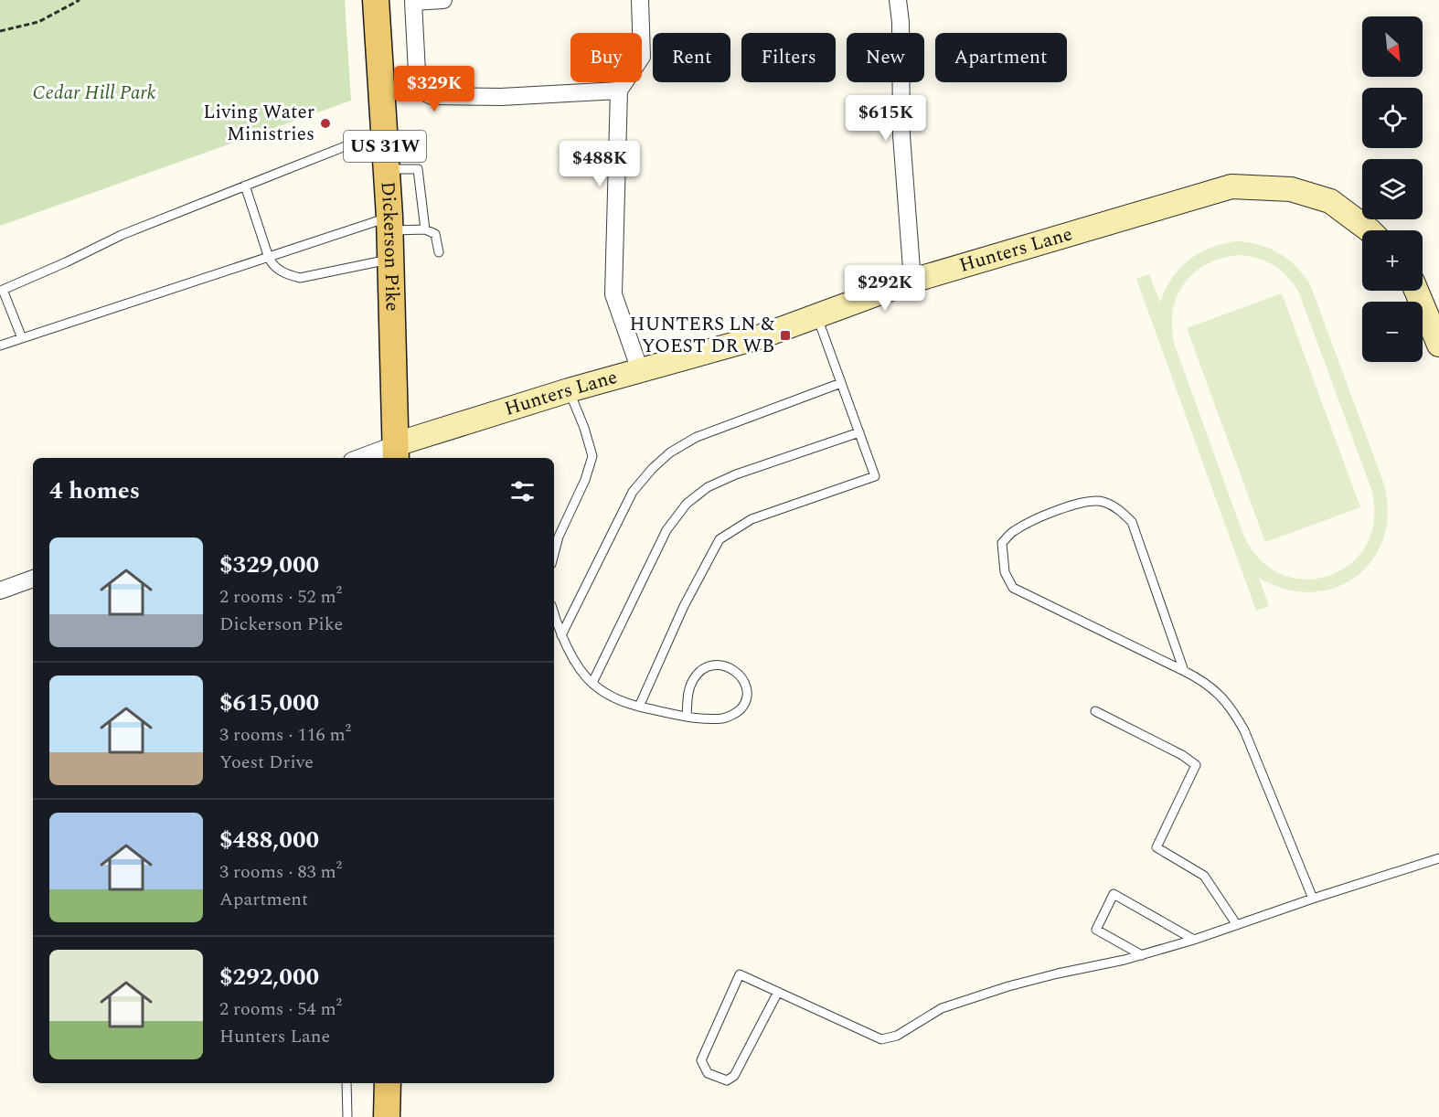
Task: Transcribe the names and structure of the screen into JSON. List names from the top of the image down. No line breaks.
{"streets":{"main road":["US 31W","Dickerson Pike"],"street":["Hunters Lane"]},"crossings":[["Dickerson Pike","Hunters Lane"]],"parks":["Cedar Hill Park"],"places":{"other":["Living Water Ministries"],"transit":["HUNTERS LN & YOEST DR WB"]},"north":"bottom right","page":{"map_buttons":["+","−"],"chip":["Buy","Rent","Filters","New","Apartment"],"price":["$329K","$615K","$488K","$292K"],"heading":"4 homes","list":[{"name":"$329,000","note":"2 rooms · 52 m² · Dickerson Pike"},{"name":"$615,000","note":"3 rooms · 116 m² · Yoest Drive"},{"name":"$488,000","note":"3 rooms · 83 m² · Apartment"},{"name":"$292,000","note":"2 rooms · 54 m² · Hunters Lane"}]}}
